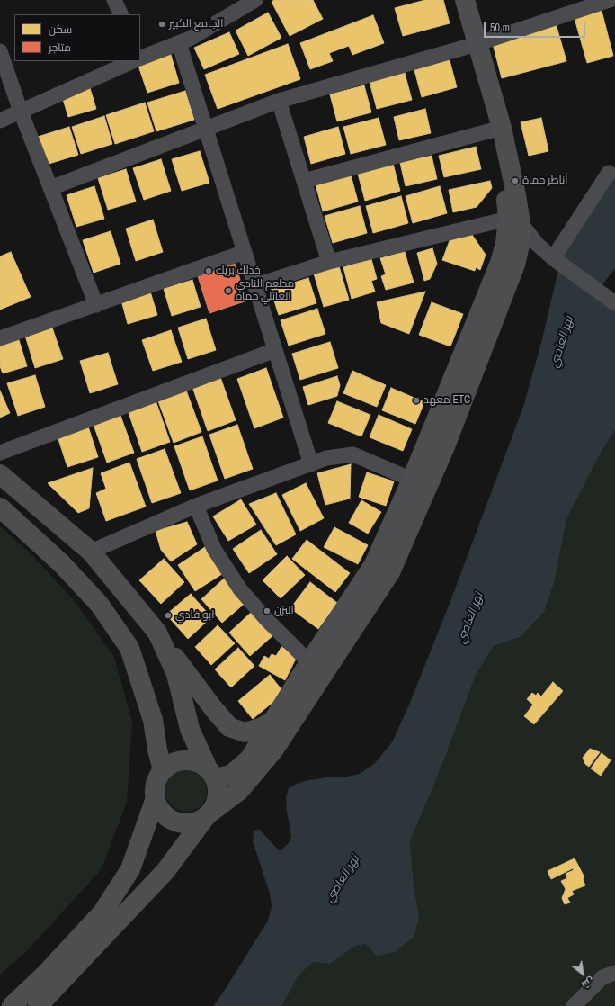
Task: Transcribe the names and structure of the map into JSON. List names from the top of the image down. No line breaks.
{"water":["نهر العاصي"],"places":["الجامع الكبير","أناطر حماة","خدلك بريك","مطعم النادي العائلي حماه","معهد ETC","اليزن","ابو فادي"],"legend":["سكن","متاجر"],"scale_bar":"50 m","north":"bottom right"}
